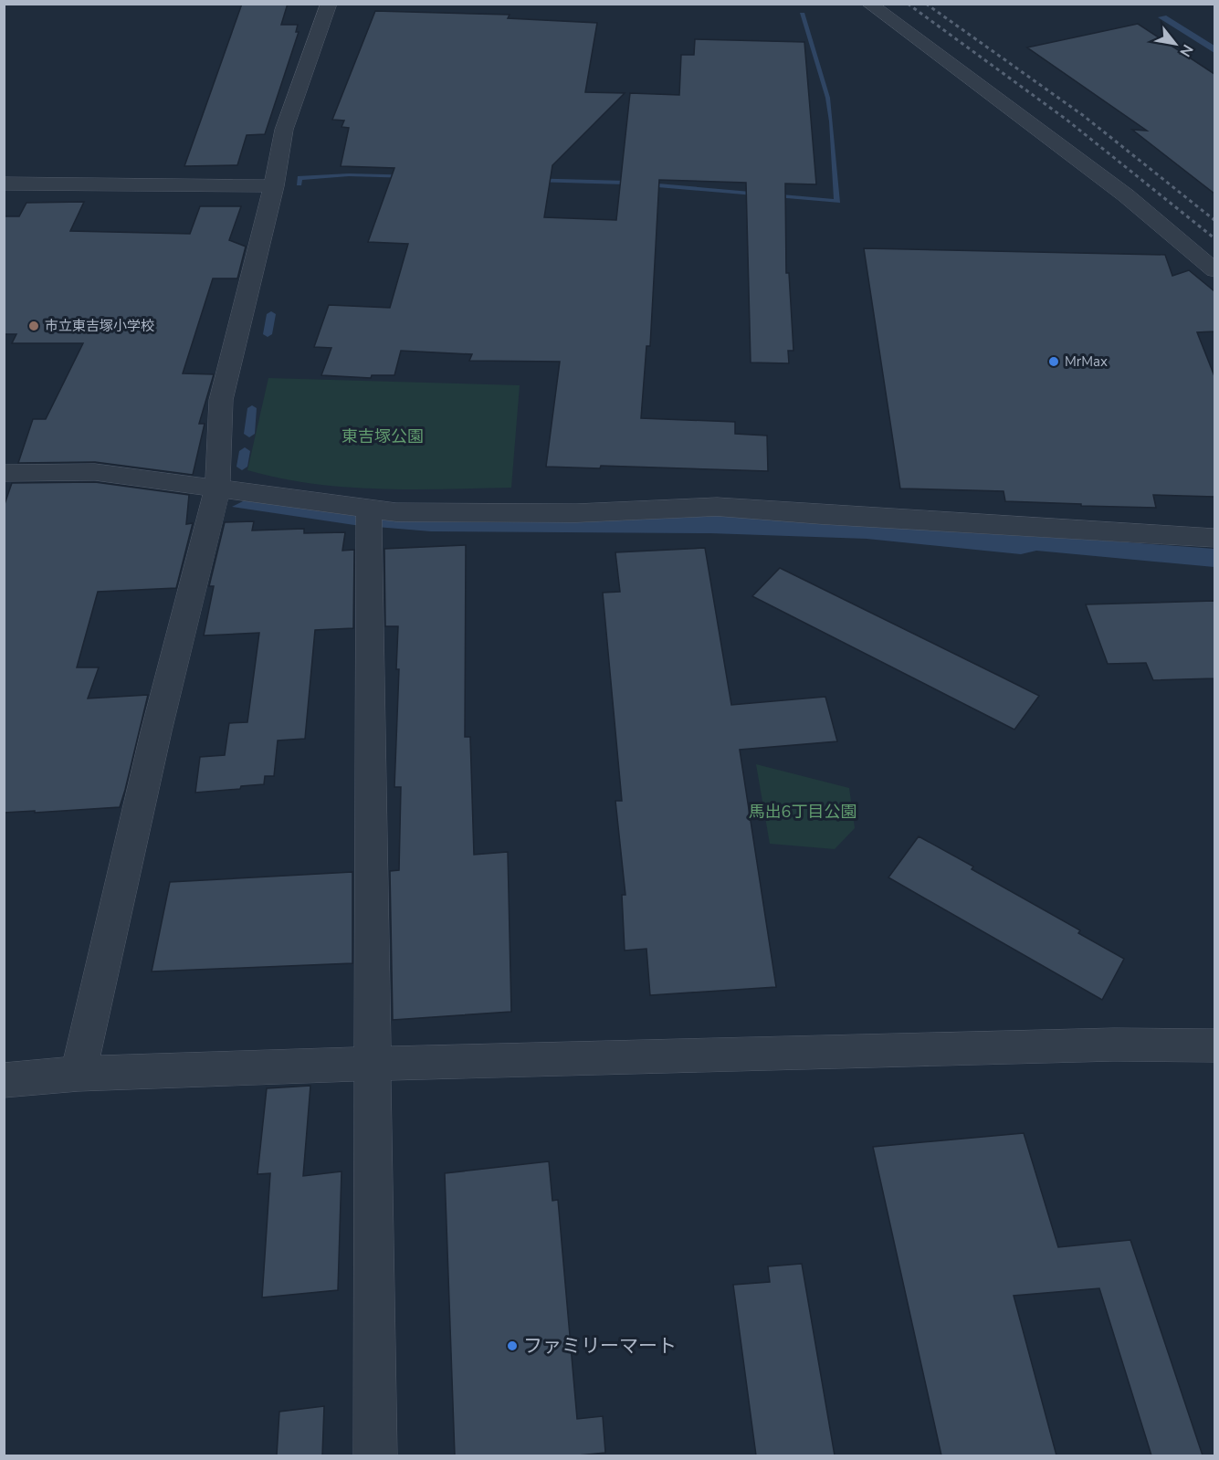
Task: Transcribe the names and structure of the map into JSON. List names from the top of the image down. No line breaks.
{"parks":["東吉塚公園","馬出6丁目公園"],"places":["市立東吉塚小学校","MrMax","ファミリーマート"],"north":"bottom right"}
